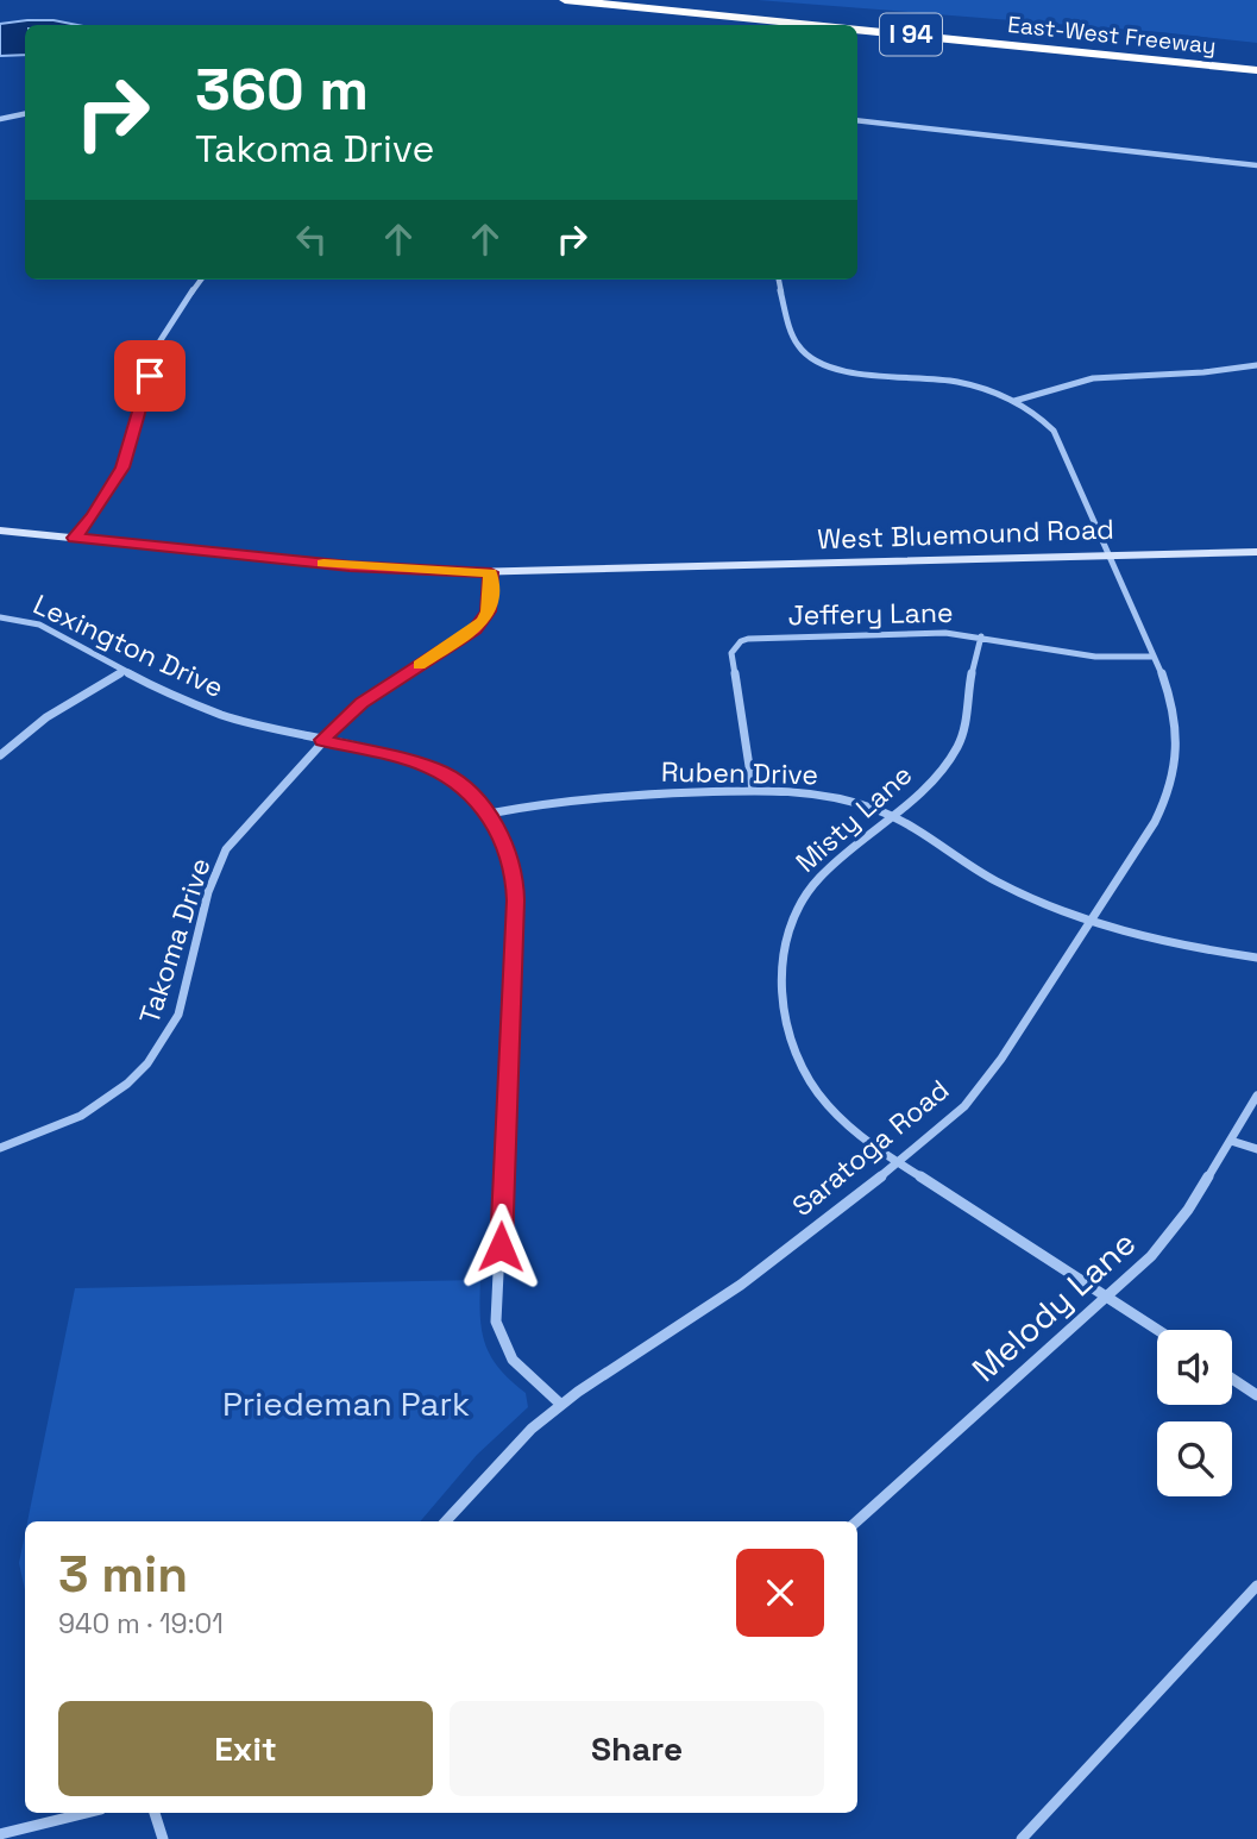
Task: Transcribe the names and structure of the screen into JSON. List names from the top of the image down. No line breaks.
{"streets":{"highway":["I 94","East-West Freeway"],"main road":["West Bluemound Road"],"street":["Jeffery Lane","Lexington Drive","Ruben Drive","Misty Lane","Takoma Drive","Saratoga Road","Melody Lane"]},"crossings":[["West Bluemound Road","Takoma Drive"],["West Bluemound Road","Saratoga Road"],["Jeffery Lane","Ruben Drive"],["Jeffery Lane","Misty Lane"],["Jeffery Lane","Saratoga Road"],["Lexington Drive","Ruben Drive"],["Lexington Drive","Takoma Drive"],["Lexington Drive","Saratoga Road"],["Ruben Drive","Misty Lane"],["Ruben Drive","Saratoga Road"],["Misty Lane","Saratoga Road"],["Misty Lane","Melody Lane"]],"parks":["Priedeman Park"],"page":{"turn":["360 m","Takoma Drive"],"heading":["3 min","940 m · 19:01"],"buttons":["Exit","Share"]}}
